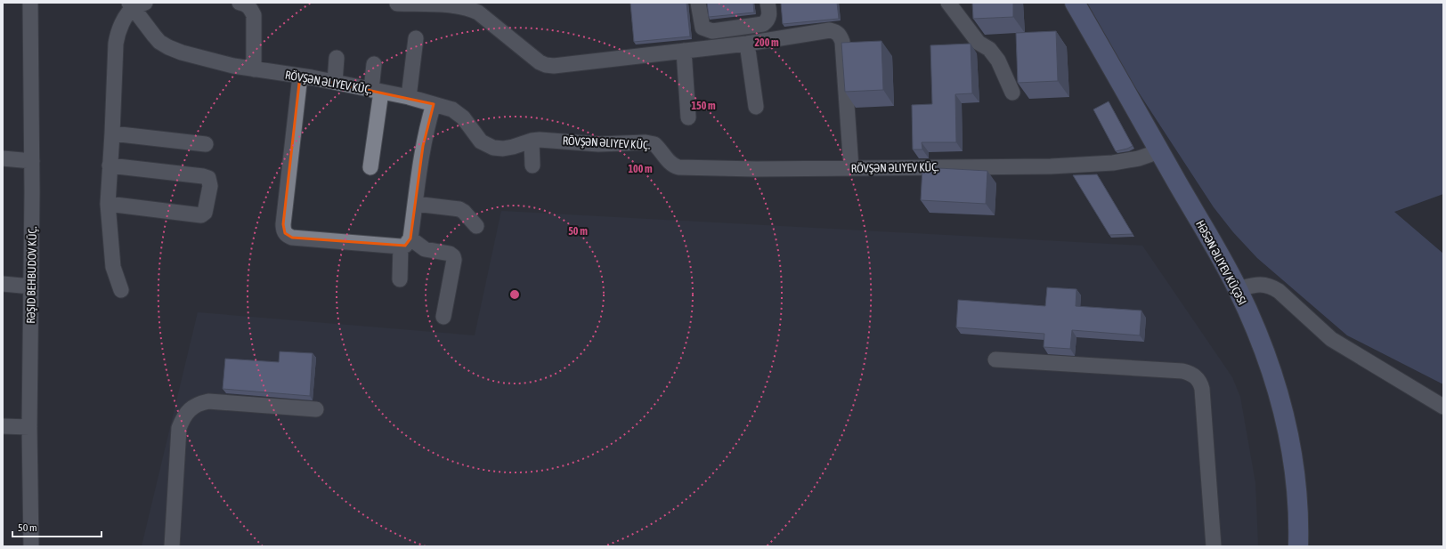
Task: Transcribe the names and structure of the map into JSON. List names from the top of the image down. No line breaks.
{"streets":{"main road":["HƏSƏN ƏLIYEV KÜÇƏSI"],"street":["RÖVŞƏN ƏLIYEV KÜÇ.","RƏŞID BEHBUDOV KÜÇ."]},"crossings":[["RÖVŞƏN ƏLIYEV KÜÇ.","HƏSƏN ƏLIYEV KÜÇƏSI"]],"scale_bar":"50 m","rings":["200 m","150 m","100 m","50 m"]}
